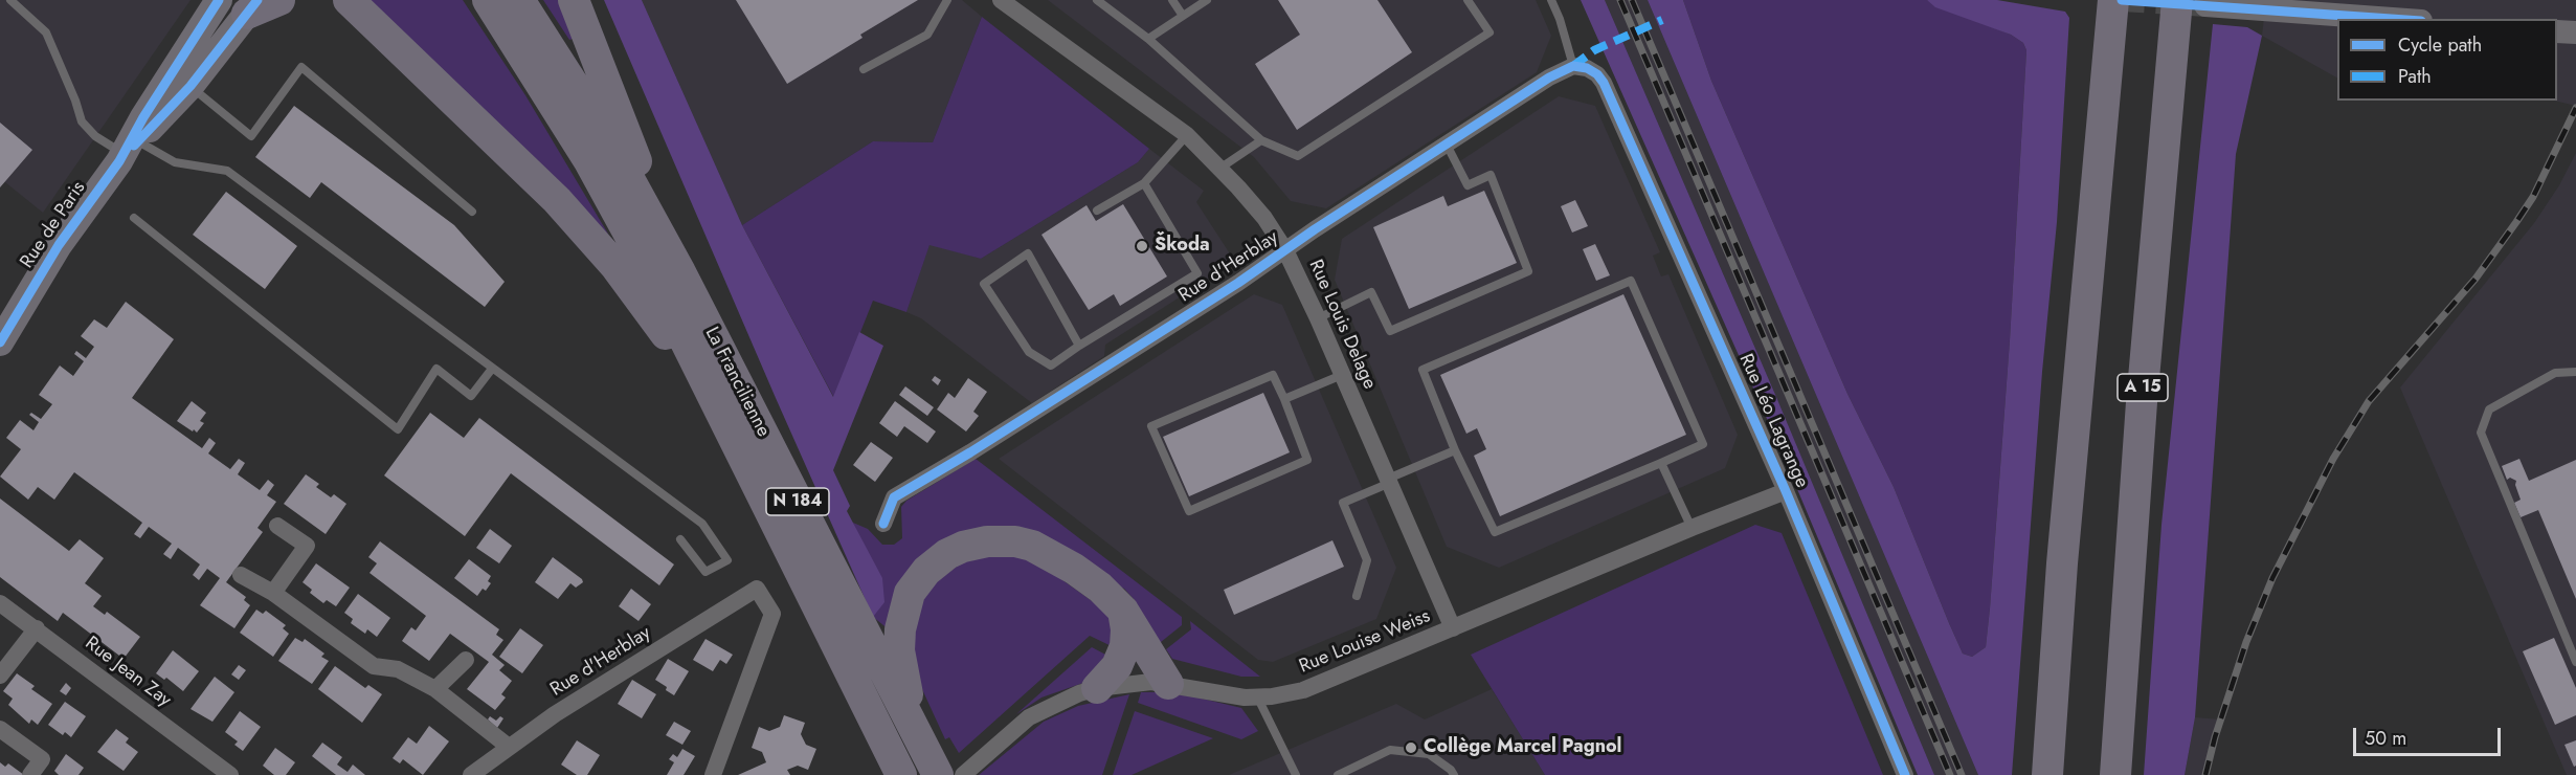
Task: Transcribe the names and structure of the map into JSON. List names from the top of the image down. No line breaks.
{"streets":{"highway":["La Francilienne","A 15","N 184"],"main road":["Rue de Paris"],"street":["Rue d'Herblay","Rue Louis Delage","Rue Léo Lagrange","Rue Louise Weiss","Rue Jean Zay"]},"crossings":[["Rue d'Herblay","Rue Louis Delage"],["Rue d'Herblay","Rue Léo Lagrange"],["Rue Louis Delage","Rue Louise Weiss"],["La Francilienne","Rue Louise Weiss"],["Rue Léo Lagrange","Rue Louise Weiss"]],"places":["Škoda","Collège Marcel Pagnol"],"legend":["Cycle path","Path"],"scale_bar":"50 m"}
